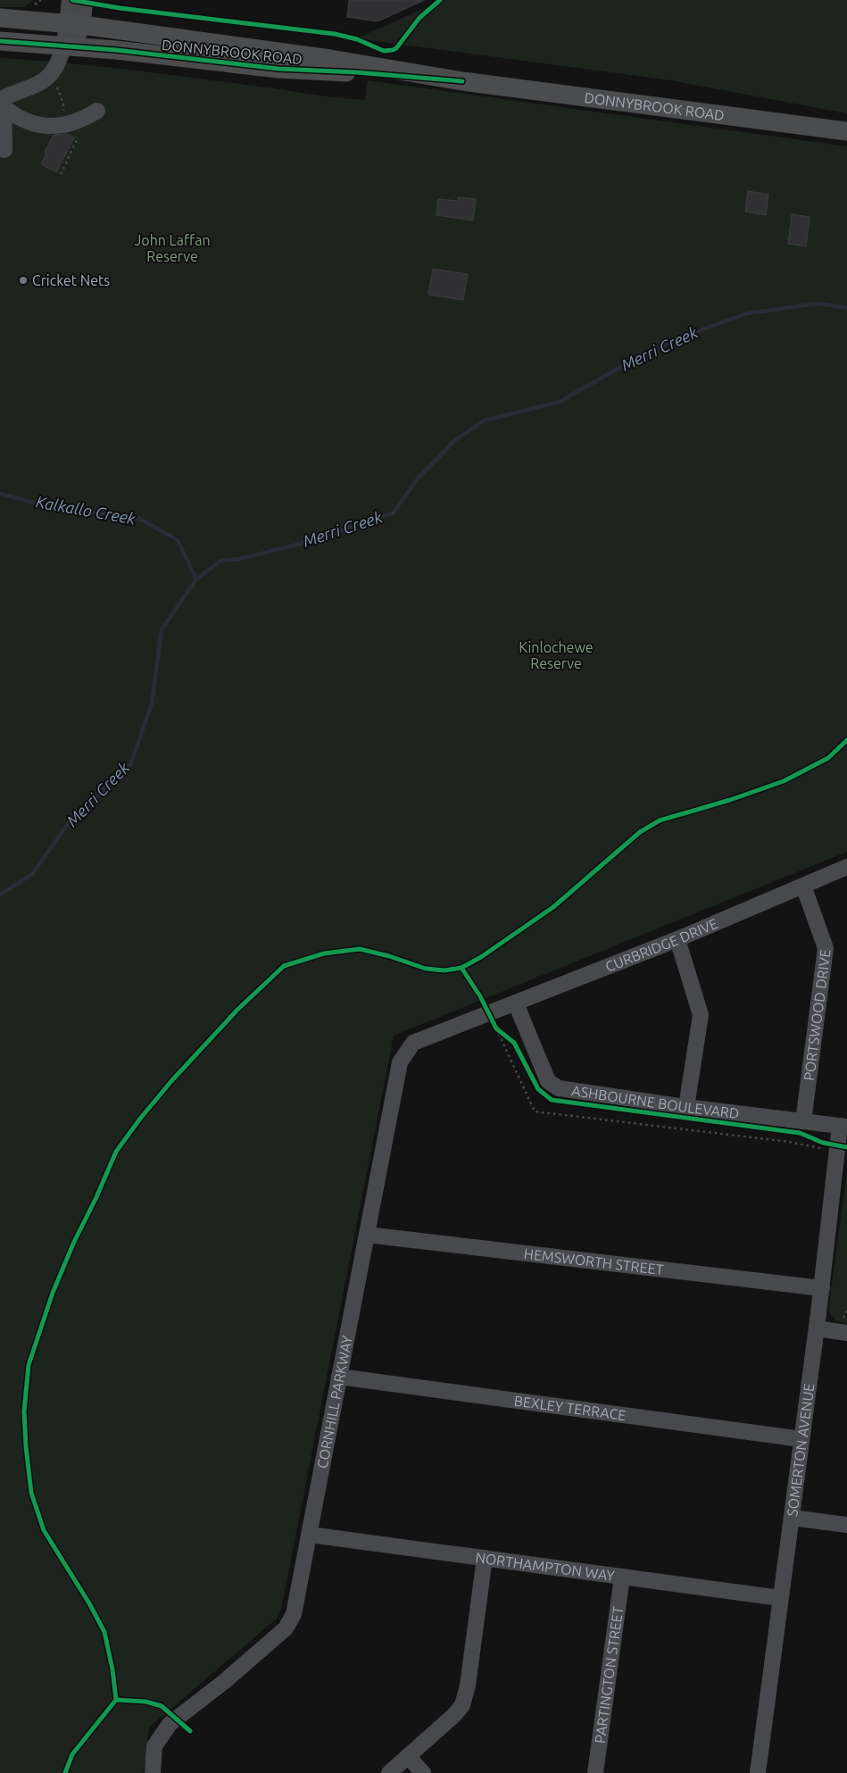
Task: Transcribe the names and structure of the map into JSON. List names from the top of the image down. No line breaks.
{"streets":{"main road":["DONNYBROOK ROAD"],"street":["CURBRIDGE DRIVE","PORTSWOOD DRIVE","ASHBOURNE BOULEVARD","HEMSWORTH STREET","CORNHILL PARKWAY","BEXLEY TERRACE","SOMERTON AVENUE","NORTHAMPTON WAY","PARTINGTON STREET"]},"crossings":[["CURBRIDGE DRIVE","PORTSWOOD DRIVE"],["CURBRIDGE DRIVE","ASHBOURNE BOULEVARD"],["CURBRIDGE DRIVE","CORNHILL PARKWAY"],["PORTSWOOD DRIVE","ASHBOURNE BOULEVARD"],["ASHBOURNE BOULEVARD","SOMERTON AVENUE"],["HEMSWORTH STREET","CORNHILL PARKWAY"],["HEMSWORTH STREET","SOMERTON AVENUE"],["CORNHILL PARKWAY","BEXLEY TERRACE"],["CORNHILL PARKWAY","NORTHAMPTON WAY"],["BEXLEY TERRACE","SOMERTON AVENUE"],["SOMERTON AVENUE","NORTHAMPTON WAY"],["NORTHAMPTON WAY","PARTINGTON STREET"]],"water":["Merri Creek","Kalkallo Creek"],"parks":["John Laffan Reserve","Kinlochewe Reserve"],"places":["Cricket Nets"]}
